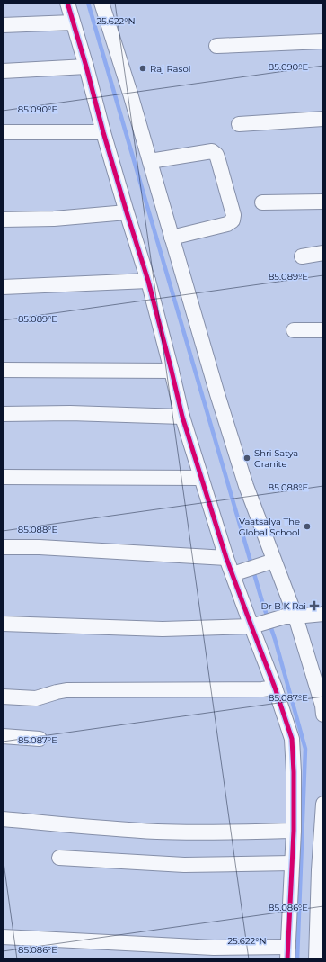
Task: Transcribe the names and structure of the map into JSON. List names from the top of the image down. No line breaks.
{"places":{"other":["Raj Rasoi","Shri Satya Granite","Vaatsalya The Global School"],"health":["Dr B K Rai"]},"coordinates":["25.622°N","85.090°E","85.089°E","85.088°E","85.087°E","85.086°E"]}
